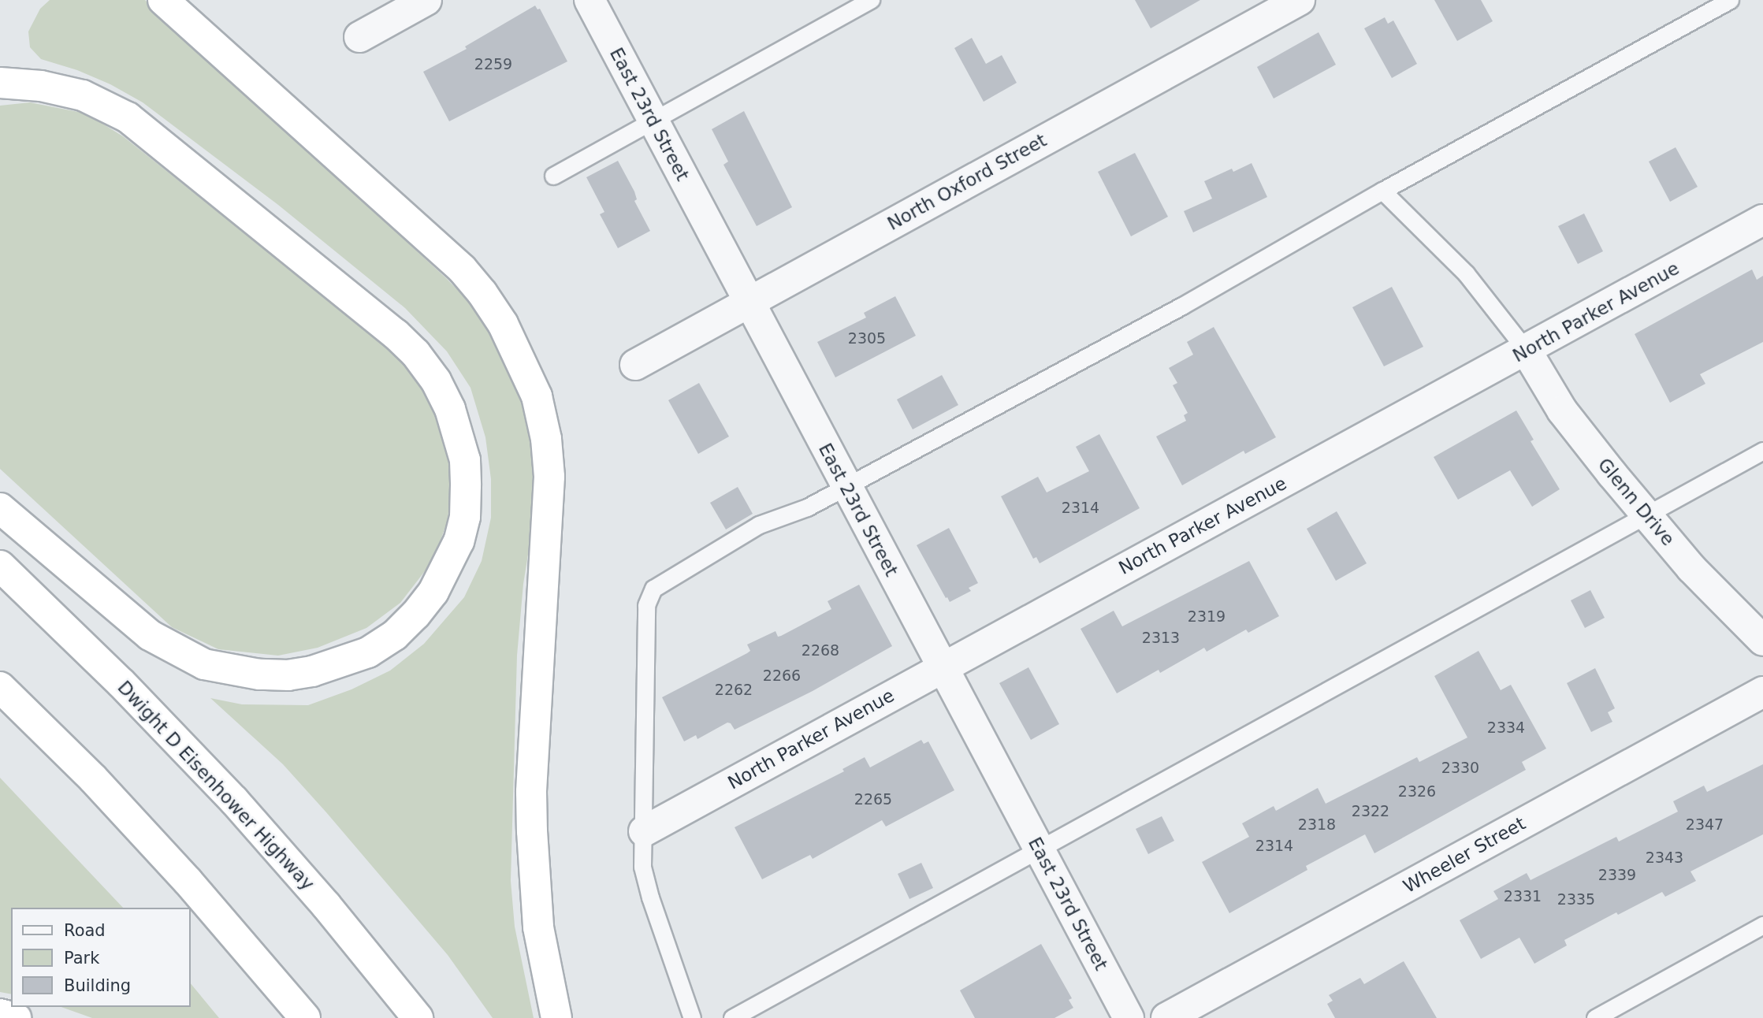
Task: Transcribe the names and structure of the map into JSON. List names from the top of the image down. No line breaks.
{"streets":{"highway":["Dwight D Eisenhower Highway"],"street":["East 23rd Street","North Oxford Street","North Parker Avenue","Glenn Drive","Wheeler Street"]},"crossings":[["East 23rd Street","North Oxford Street"],["East 23rd Street","North Parker Avenue"],["North Parker Avenue","Glenn Drive"]],"house_numbers":["2259","2305","2314","2319","2313","2268","2266","2262","2334","2330","2326","2265","2322","2318","2347","2314","2343","2339","2331","2335"],"legend":["Road","Park","Building"]}
